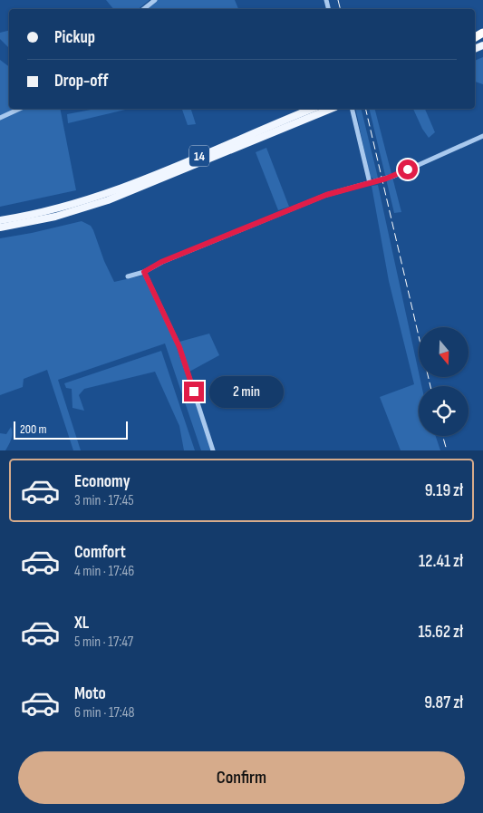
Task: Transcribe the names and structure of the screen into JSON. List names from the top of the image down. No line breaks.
{"streets":{"main road":["14"]},"scale_bar":"200 m","north":"bottom","page":{"banner":["Pickup","Drop-off"],"bubble":"2 min","scale":"200 m","list":[{"name":"Economy","note":"3 min · 17:45","value":"9.19 zł"},{"name":"Comfort","note":"4 min · 17:46","value":"12.41 zł"},{"name":"XL","note":"5 min · 17:47","value":"15.62 zł"},{"name":"Moto","note":"6 min · 17:48","value":"9.87 zł"}],"buttons":"Confirm"}}
